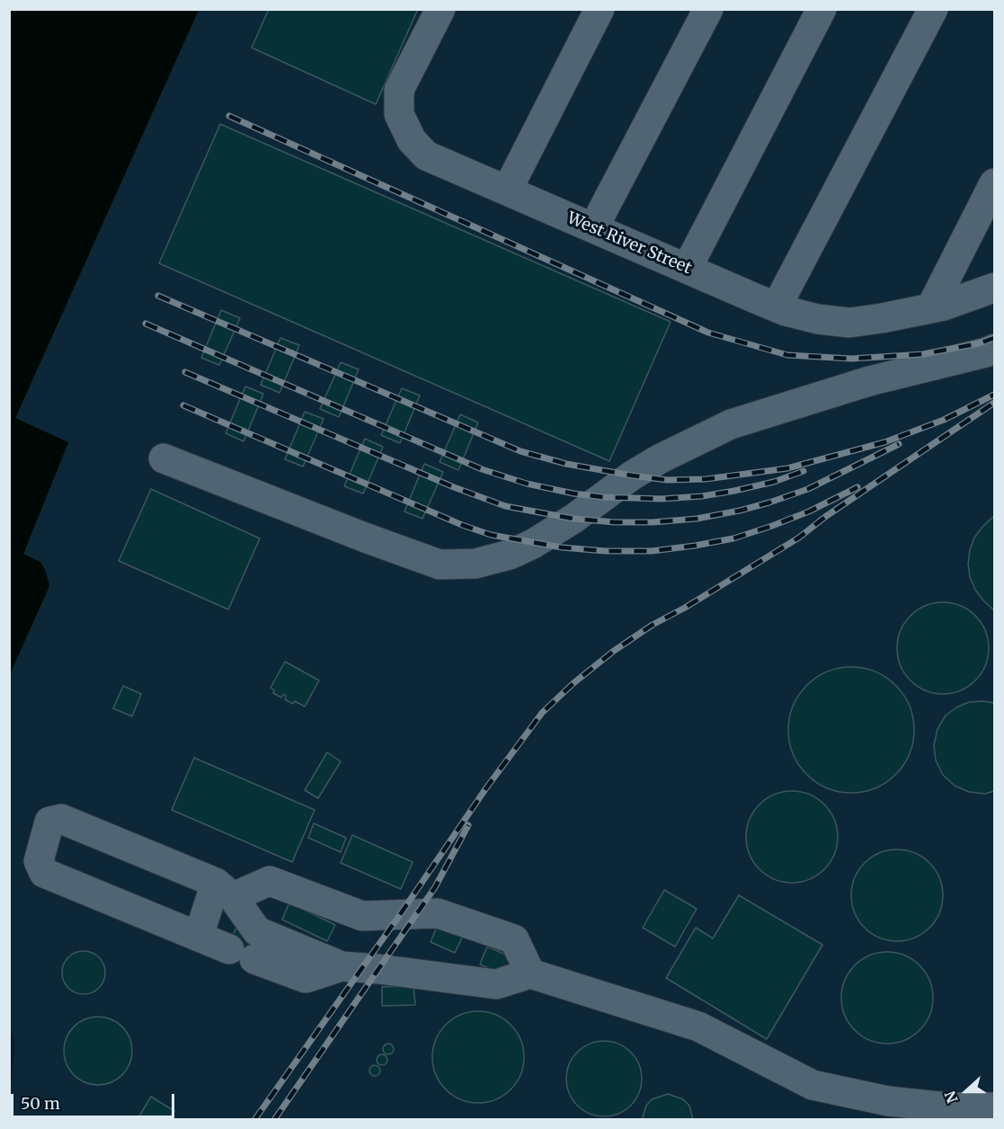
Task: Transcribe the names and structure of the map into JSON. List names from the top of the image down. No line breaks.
{"streets":{"lane":["West River Street"]},"scale_bar":"50 m","north":"left"}
